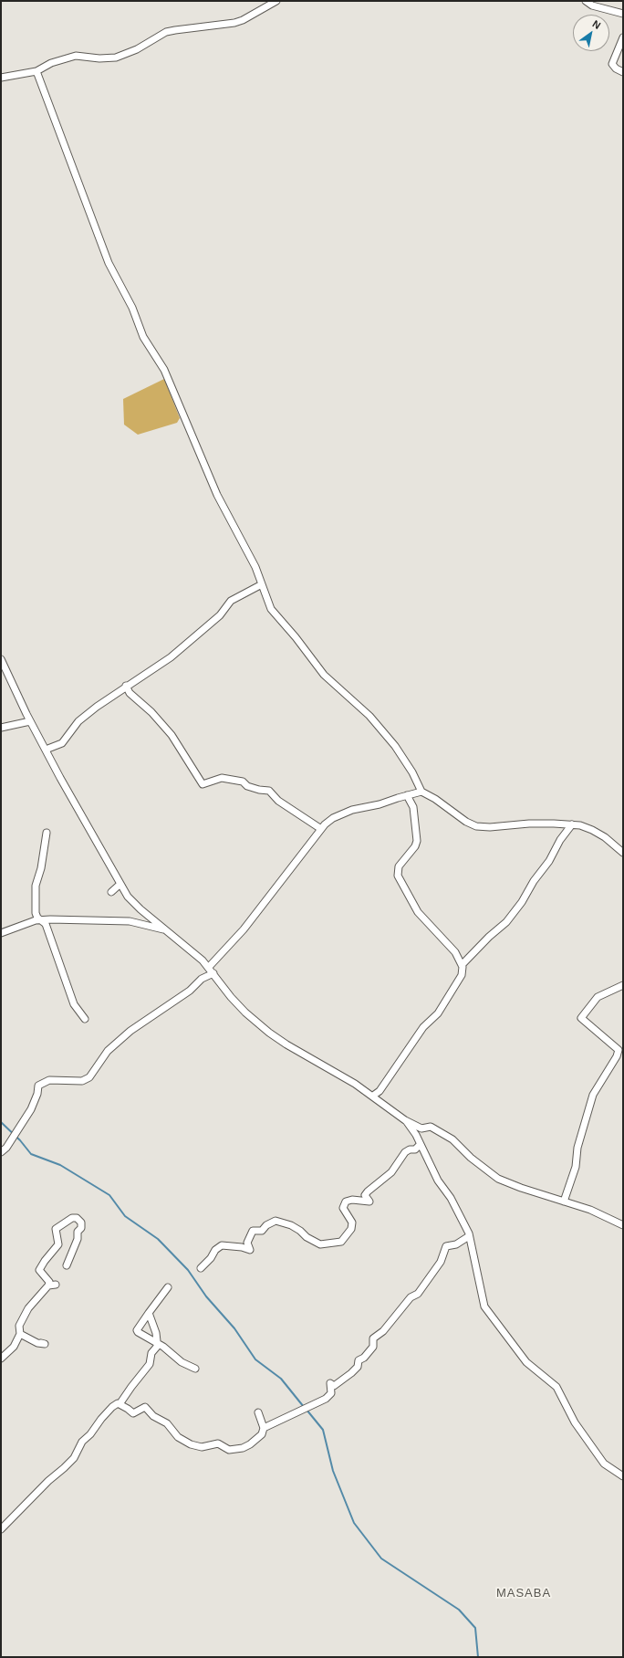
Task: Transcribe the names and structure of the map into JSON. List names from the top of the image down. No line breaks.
{"districts":["MASABA"],"north":"top right"}
